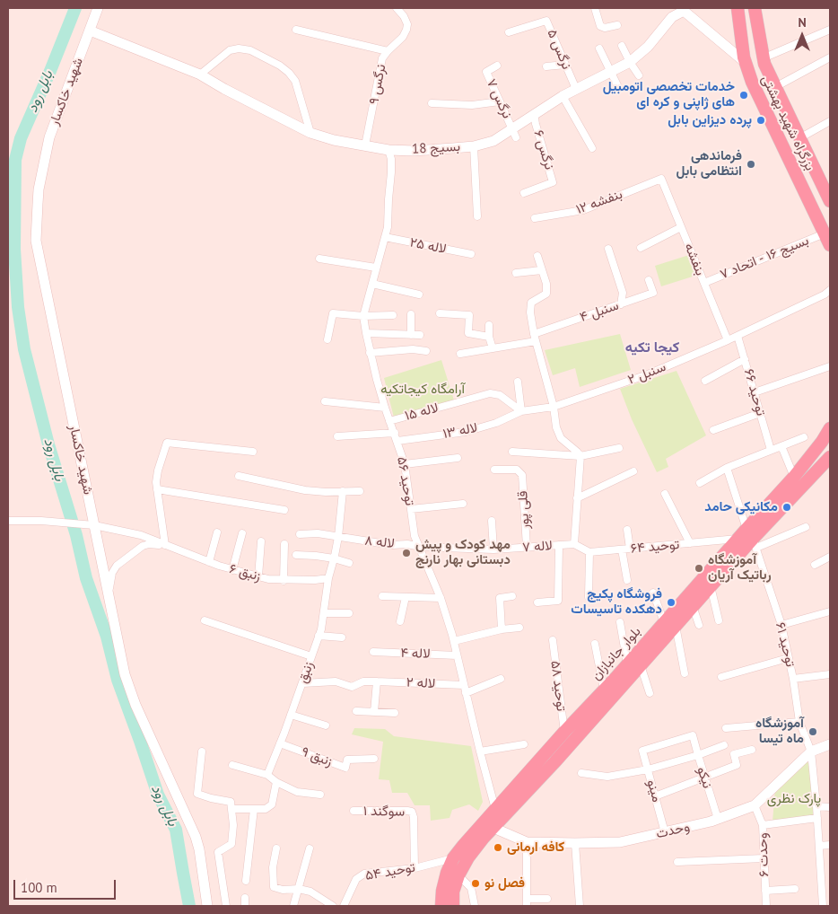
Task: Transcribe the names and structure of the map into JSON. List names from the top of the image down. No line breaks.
{"streets":{"highway":["بزرگراه شهید بهشتی","بلوار جانبازان"],"main road":["شهید خاکسار","بسیج 18","وحدت"],"street":["نرگس ۵","نرگس ۹","نرگس ۷","نرگس ۶","بنفشه ۱۲","لاله ۲۵","بسیج ۱۶ - اتحاد ۷","بنفشه","سنبل ۴","سنبل ۲","توحید ۶۶","لاله ۱۵","لاله ۱۳","توحید ۵۶","قلی پور","لاله ۸","لاله ۷","توحید ۶۴","زنبق ۶","توحید ۶۱","لاله ۴","زنبق","لاله ۲","توحید ۵۸","زنبق ۹","نیکو","مینو","سوگند ۱","وحدت ۶","توحید ۵۴"]},"crossings":[["نرگس ۵","بسیج 18"],["نرگس ۹","بسیج 18"],["شهید خاکسار","بسیج 18"],["شهید خاکسار","زنبق ۶"],["نرگس ۷","بسیج 18"],["بزرگراه شهید بهشتی","بسیج 18"],["بزرگراه شهید بهشتی","بسیج ۱۶ - اتحاد ۷"],["بسیج 18","نرگس ۶"],["بسیج 18","توحید ۵۶"],["بنفشه ۱۲","بنفشه"],["لاله ۲۵","توحید ۵۶"],["بسیج ۱۶ - اتحاد ۷","بنفشه"],["بنفشه","سنبل ۲"],["سنبل ۲","توحید ۶۶"],["لاله ۱۵","لاله ۱۳"],["لاله ۱۵","توحید ۵۶"],["لاله ۱۳","توحید ۵۶"],["توحید ۵۶","لاله ۸"],["توحید ۵۶","لاله ۷"],["توحید ۵۶","لاله ۴"],["توحید ۵۶","بلوار جانبازان"],["توحید ۵۶","لاله ۲"],["قلی پور","لاله ۷"],["لاله ۸","لاله ۷"],["لاله ۸","زنبق"],["توحید ۶۴","بلوار جانبازان"],["زنبق ۶","زنبق"],["توحید ۶۱","بلوار جانبازان"],["توحید ۶۱","وحدت"],["بلوار جانبازان","توحید ۵۸"],["بلوار جانبازان","وحدت"],["بلوار جانبازان","توحید ۵۴"],["زنبق","لاله ۲"],["زنبق","زنبق ۹"],["نیکو","مینو"],["نیکو","وحدت"],["مینو","وحدت"],["سوگند ۱","توحید ۵۴"],["وحدت","وحدت ۶"]],"districts":["کیجا تکیه"],"water":["بابل رود"],"parks":["آرامگاه کیجاتکیه","پارک نظری"],"places":["خدمات تخصصی اتومبیل های ژاپنی و کره ای","پرده دیزاین بابل","فرماندهی انتظامی بابل","مکانیکی حامد","مهد کودک و پیش دبستانی بهار نارنج","آموزشگاه رباتیک آریان","فروشگاه پکیج دهکده تاسیسات","آموزشگاه ماه تیسا","کافه ارمانی","فصل نو"],"scale_bar":"100 m","north":"top"}
